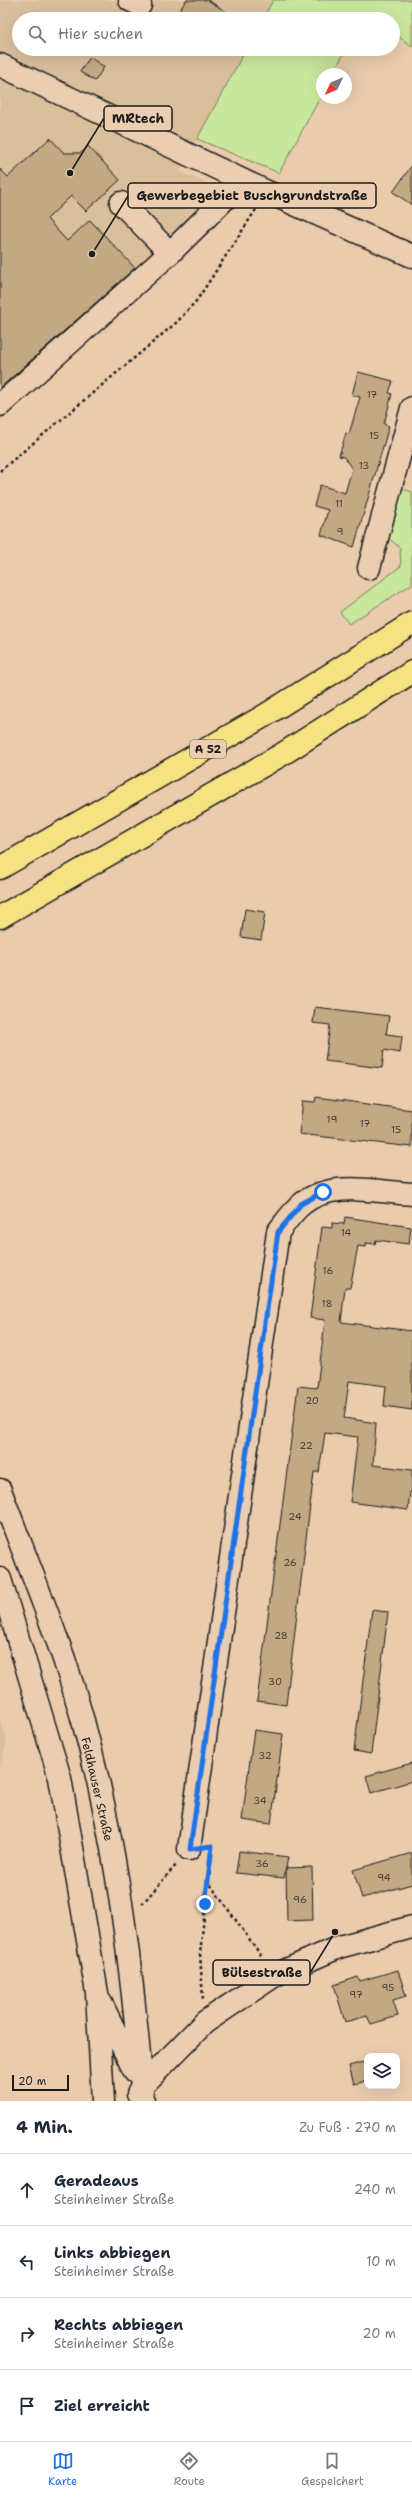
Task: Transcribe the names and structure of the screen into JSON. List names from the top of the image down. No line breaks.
{"streets":{"highway":["A 52"],"street":["Feldhauser Straße"]},"places":["MRtech","Gewerbegebiet Buschgrundstraße","Bülsestraße"],"house_numbers":["17","15","13","11","9","19","17","15","14","16","18","20","22","24","26","28","30","32","34","36","94","96","95","97"],"scale_bar":"20 m","north":"bottom left","page":{"search":"Hier suchen","scale":"20 m","heading":["4 Min.","Zu Fuß · 270 m"],"list":[["Geradeaus","Steinheimer Straße","240 m"],["Links abbiegen","Steinheimer Straße","10 m"],["Rechts abbiegen","Steinheimer Straße","20 m"],"Ziel erreicht"],"nav":["Karte","Route","Gespeichert"]}}
